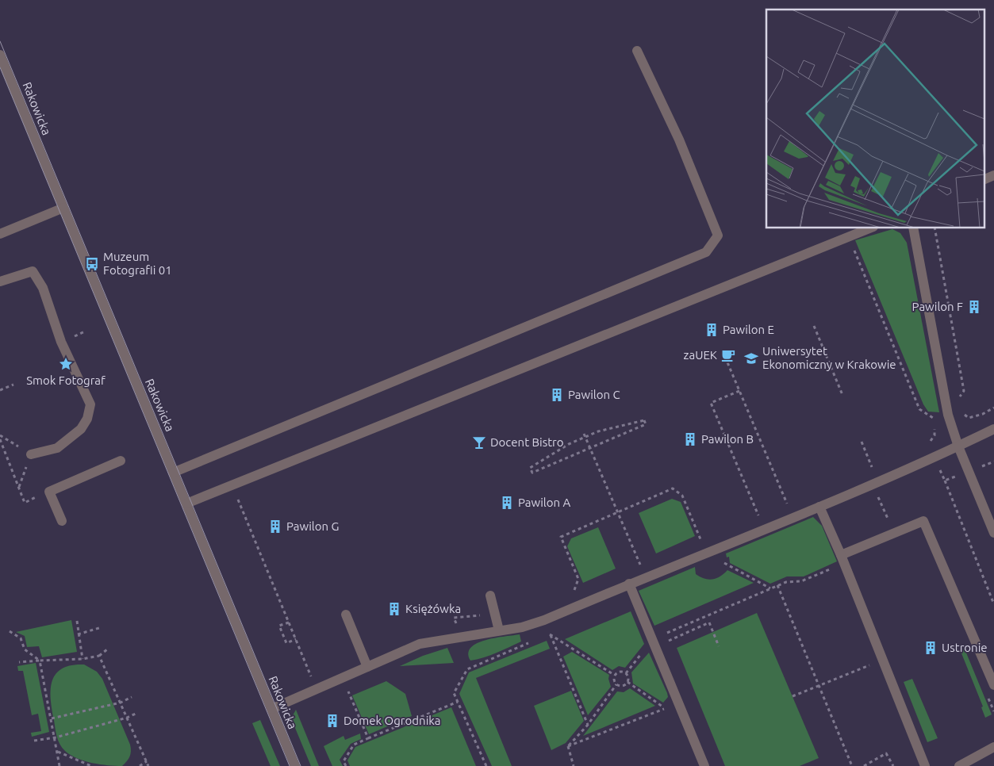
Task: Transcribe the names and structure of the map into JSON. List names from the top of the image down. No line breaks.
{"streets":{"street":["Rakowicka"]},"places":{"bus stop":["Muzeum Fotografii 01"],"building":["Pawilon F","Pawilon E","Pawilon C","Pawilon B","Pawilon A","Pawilon G","Księżówka","Ustronie","Domek Ogrodnika"],"cafe":["zaUEK"],"school or university":["Uniwersytet Ekonomiczny w Krakowie"],"place":["Smok Fotograf"],"bar":["Docent Bistro"]}}
